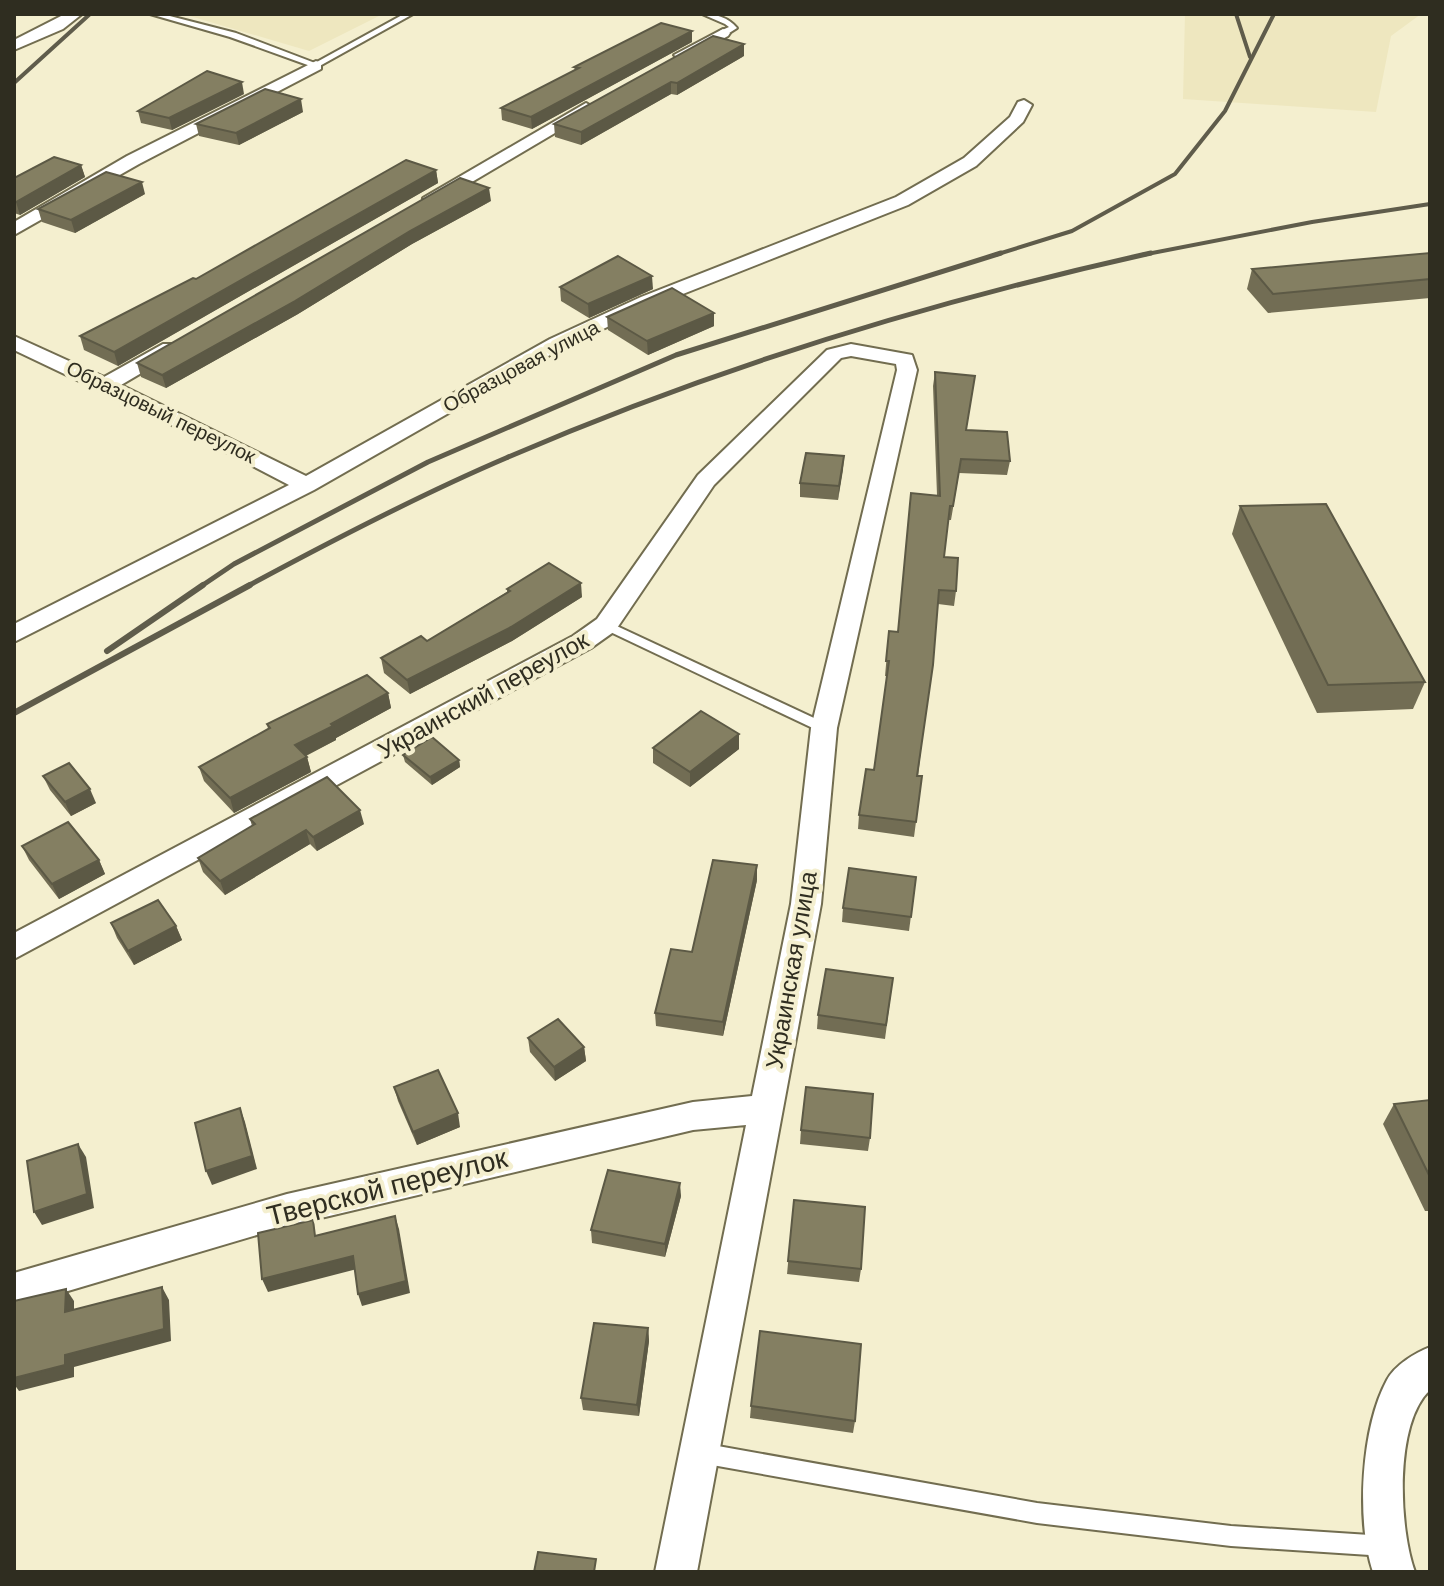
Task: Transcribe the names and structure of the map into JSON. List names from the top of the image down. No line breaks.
{"streets":{"street":["Образцовая улица","Образцовый переулок","Украинский переулок","Украинская улица","Тверской переулок"]},"crossings":[["Образцовая улица","Образцовый переулок"],["Украинский переулок","Украинская улица"],["Украинская улица","Тверской переулок"]]}
